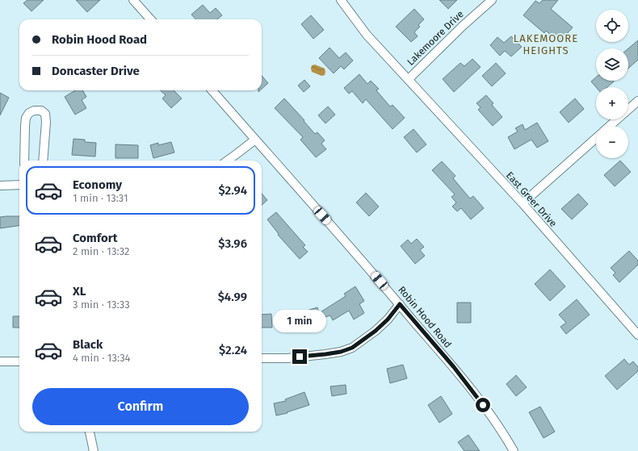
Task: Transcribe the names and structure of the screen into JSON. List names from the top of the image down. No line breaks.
{"streets":{"street":["Lakemoore Drive","East Greer Drive","Robin Hood Road"]},"crossings":[["Lakemoore Drive","East Greer Drive"]],"districts":["LAKEMOORE HEIGHTS"],"page":{"map_buttons":["+","−"],"banner":["Robin Hood Road","Doncaster Drive"],"list":[{"name":"Economy","note":"1 min · 13:31","value":"$2.94"},{"name":"Comfort","note":"2 min · 13:32","value":"$3.96"},{"name":"XL","note":"3 min · 13:33","value":"$4.99"},{"name":"Black","note":"4 min · 13:34","value":"$2.24"}],"bubble":"1 min","buttons":"Confirm"}}
